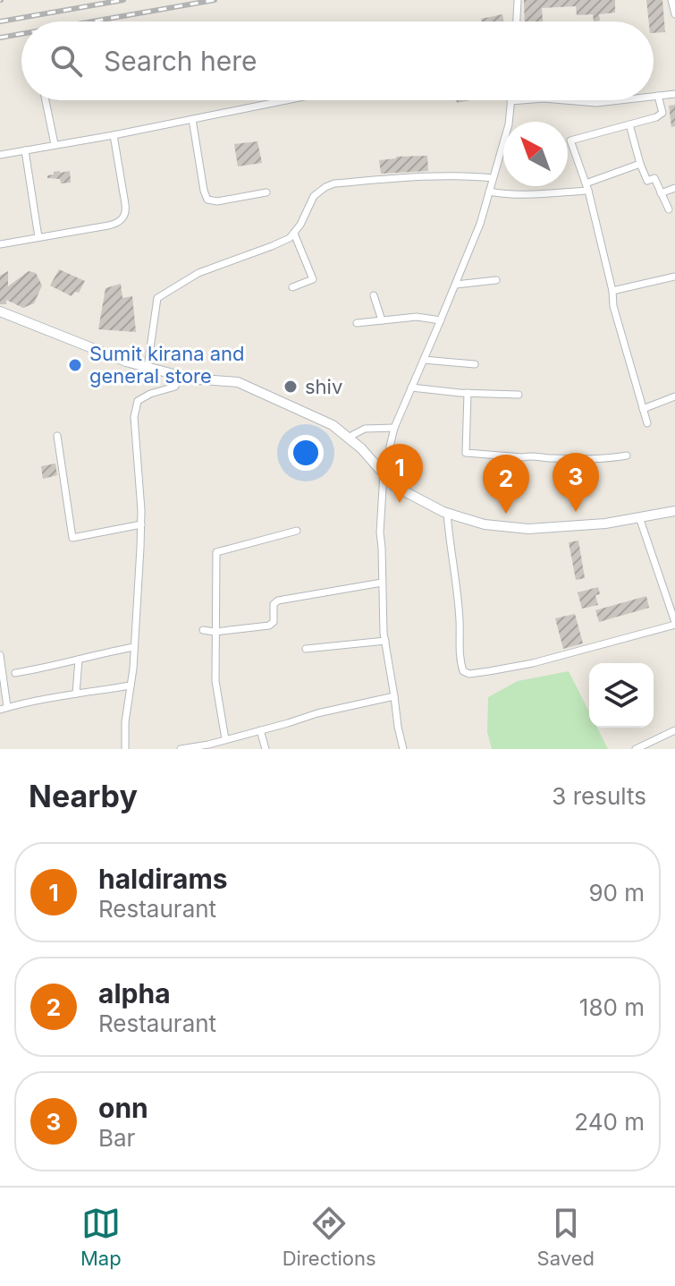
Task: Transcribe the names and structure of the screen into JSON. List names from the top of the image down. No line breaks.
{"places":["Sumit kirana and general store","shiv"],"north":"top left","page":{"search":"Search here","pins":["1","3","2"],"heading":["Nearby","3 results"],"list":[{"mark":"1","name":"haldirams","note":"Restaurant","value":"90 m"},{"mark":"2","name":"alpha","note":"Restaurant","value":"180 m"},{"mark":"3","name":"onn","note":"Bar","value":"240 m"}],"nav":["Map","Directions","Saved"]}}
